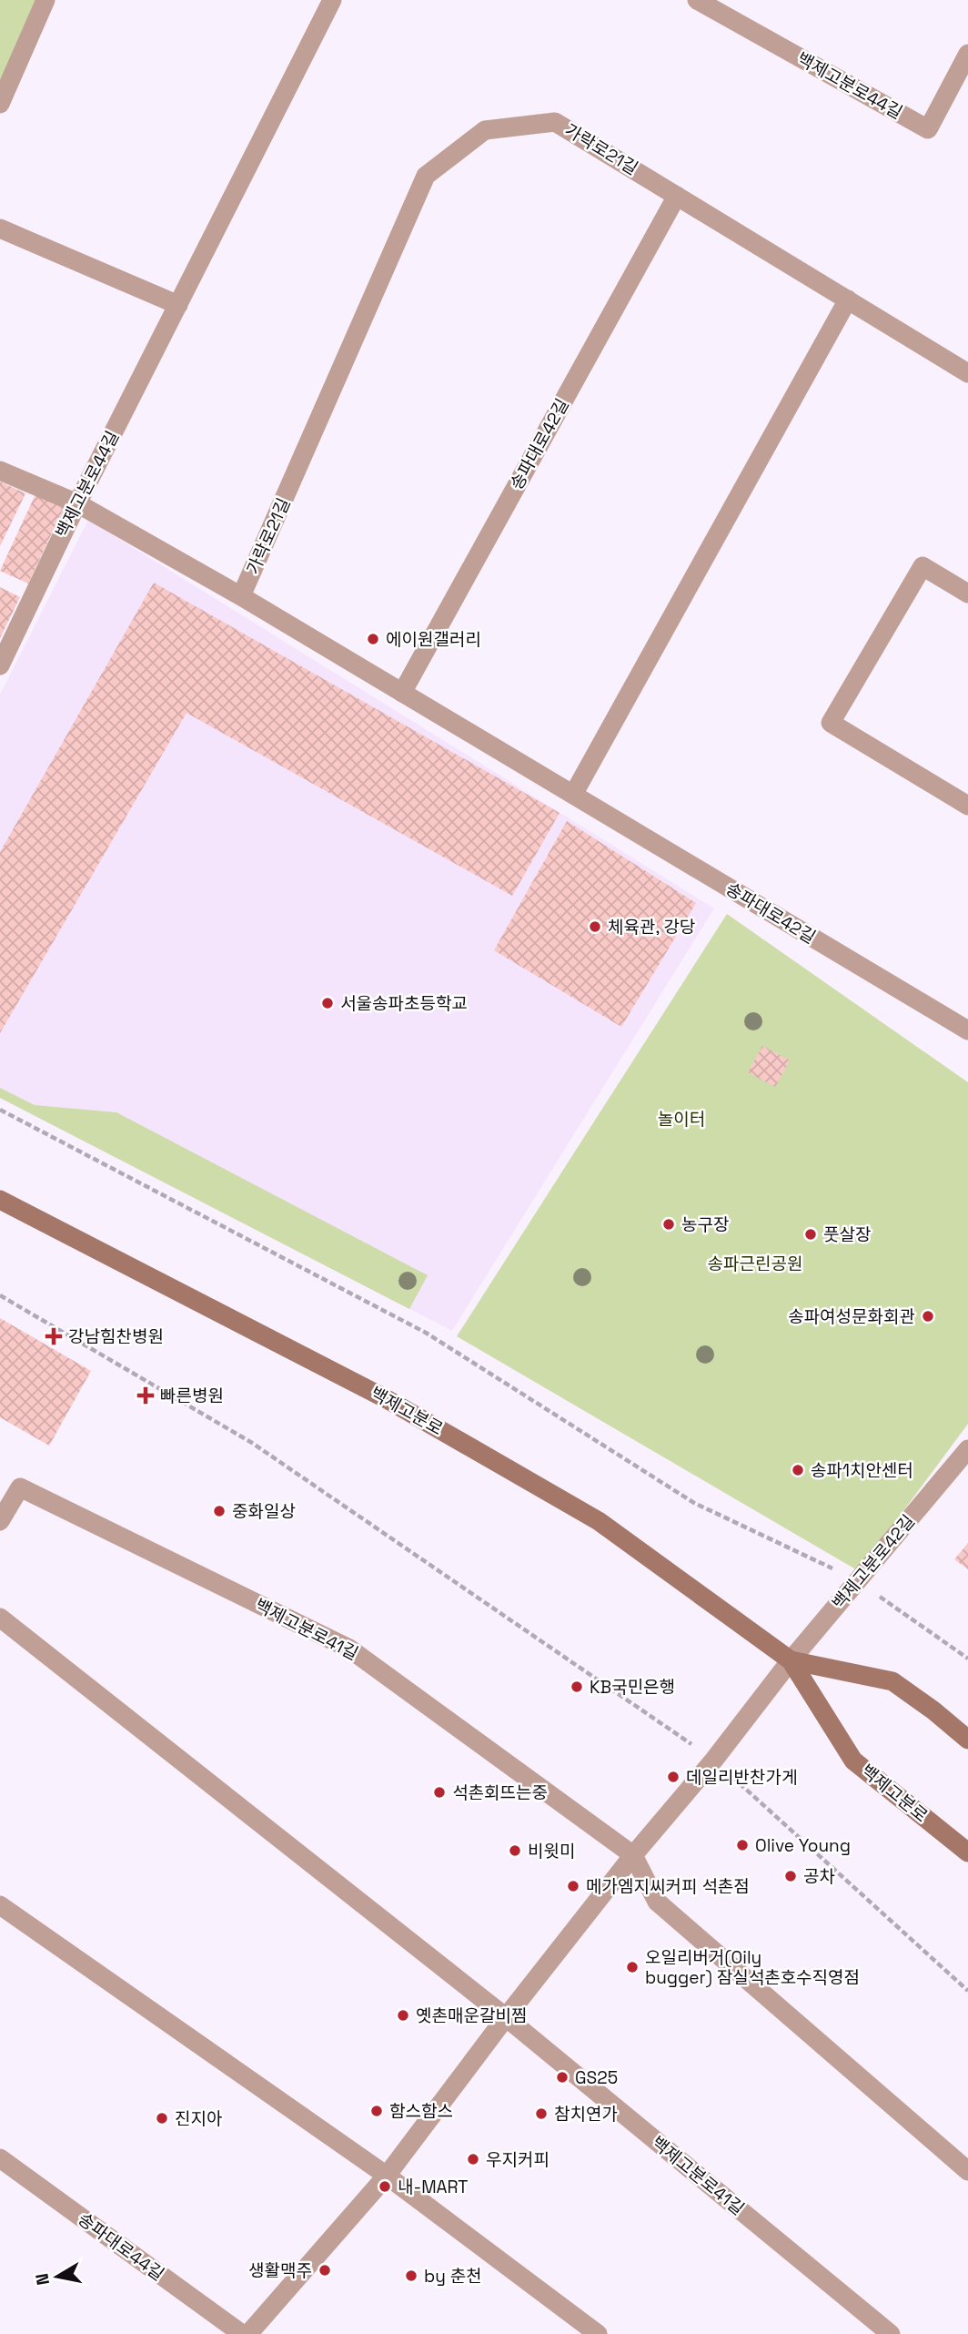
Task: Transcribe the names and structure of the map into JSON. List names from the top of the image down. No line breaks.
{"streets":{"main road":["백제고분로"],"street":["백제고분로44길","가락로21길","송파대로42길","백제고분로42길","백제고분로41길","송파대로44길"]},"crossings":[["백제고분로44길","송파대로42길"],["가락로21길","송파대로42길"],["백제고분로","백제고분로42길"]],"parks":["놀이터","송파근린공원"],"places":{"other":["에이원갤러리","체육관, 강당","서울송파초등학교","농구장","풋살장","송파여성문화회관","송파1치안센터","중화일상","KB국민은행","데일리반찬가게","석촌회뜨는중","Olive Young","비윗미","공차","메가엠지씨커피 석촌점","오일리버거(Oily bugger) 잠실석촌호수직영점","옛촌매운갈비찜","GS25","함스함스","참치연가","진지아","우지커피","내-MART","생활맥주","by 춘천"],"health":["강남힘찬병원","빠른병원"]},"north":"left"}
